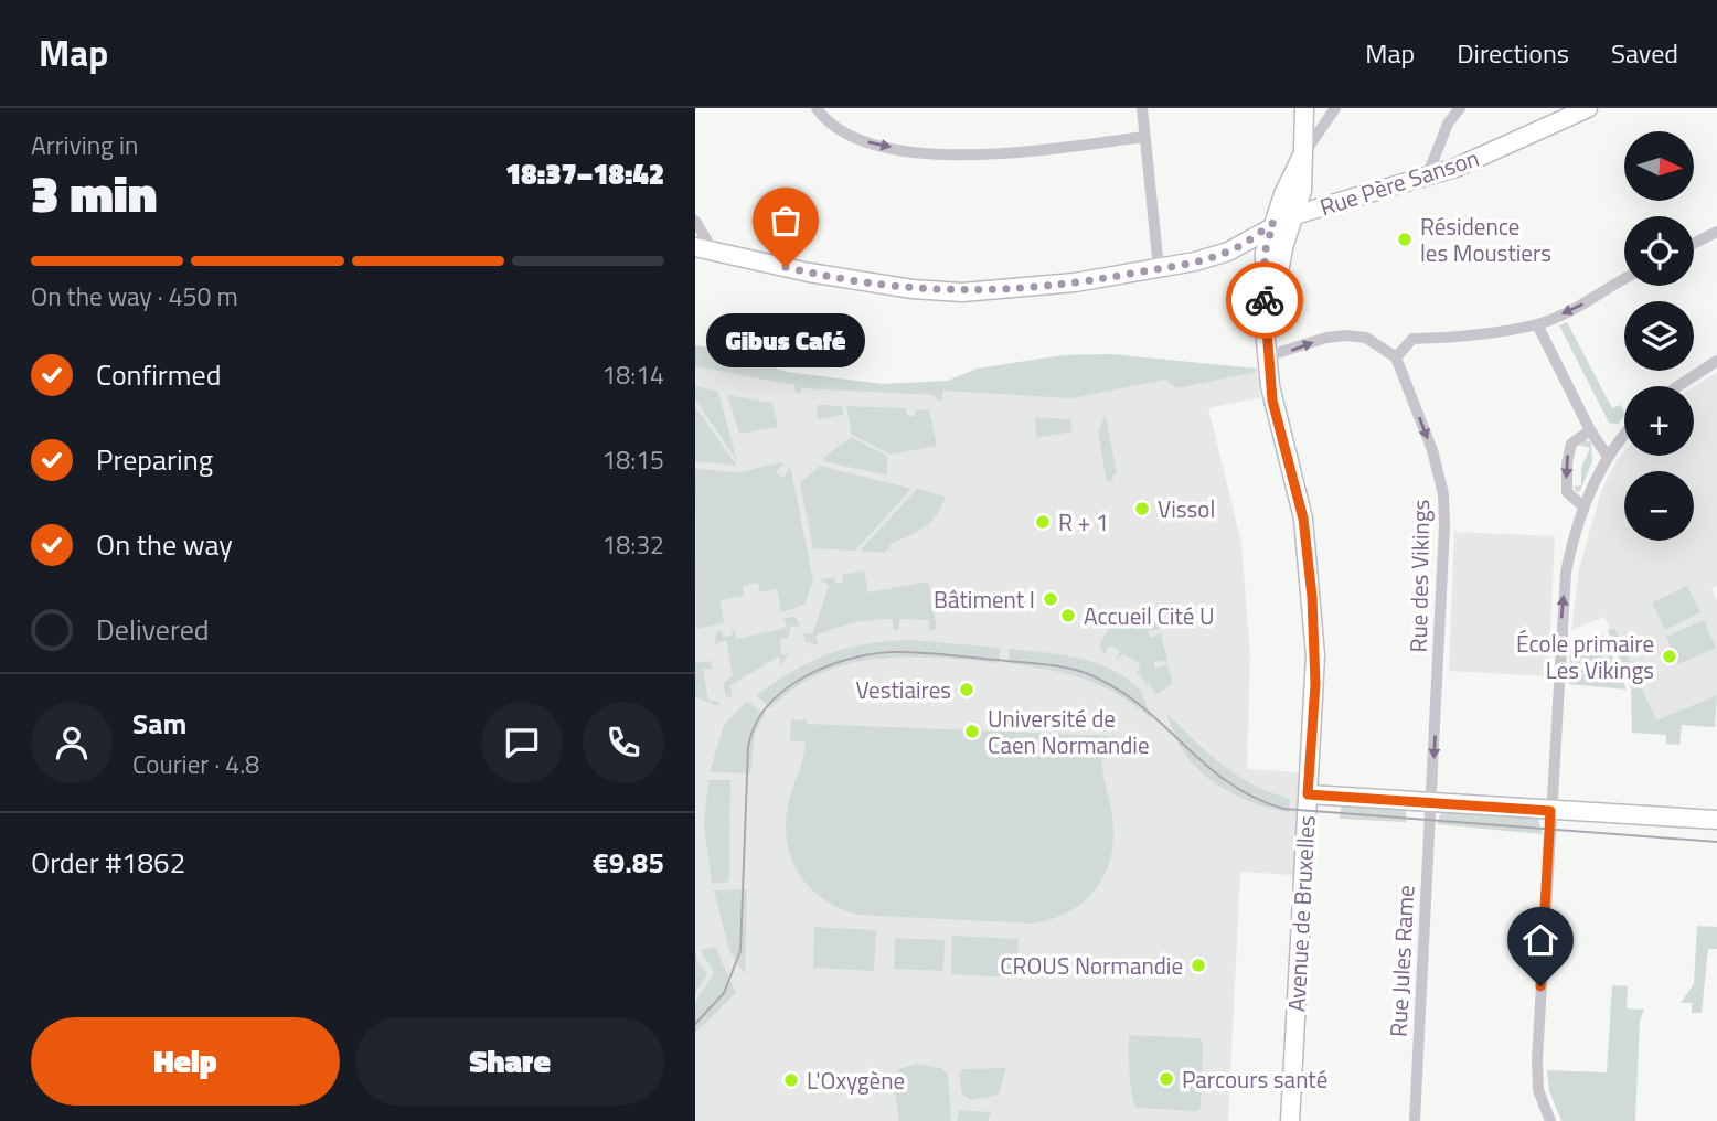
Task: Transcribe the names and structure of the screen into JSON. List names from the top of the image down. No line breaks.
{"streets":{"street":["Rue Père Sanson","Rue des Vikings","Avenue de Bruxelles","Rue Jules Rame"]},"crossings":[["Rue Père Sanson","Avenue de Bruxelles"],["Rue des Vikings","Rue Jules Rame"]],"one_way":["Rue des Vikings"],"places":["Résidence les Moustiers","Gibus Café","Vissol","R + 1","Bâtiment I","Accueil Cité U","École primaire Les Vikings","Vestiaires","Université de Caen Normandie","CROUS Normandie","Parcours santé","L'Oxygène"],"north":"right","page":{"header":"Map","nav":["Map","Directions","Saved"],"heading":["3 min","Arriving in","18:37–18:42"],"panel":["Sam","Courier · 4.8","Order #1862","€9.85"],"map_buttons":["+","−"],"bar":"On the way · 450 m","bubble":"Gibus Café","list":[["Confirmed","18:14"],["Preparing","18:15"],["On the way","18:32"],"Delivered"],"buttons":["Help","Share"]}}
